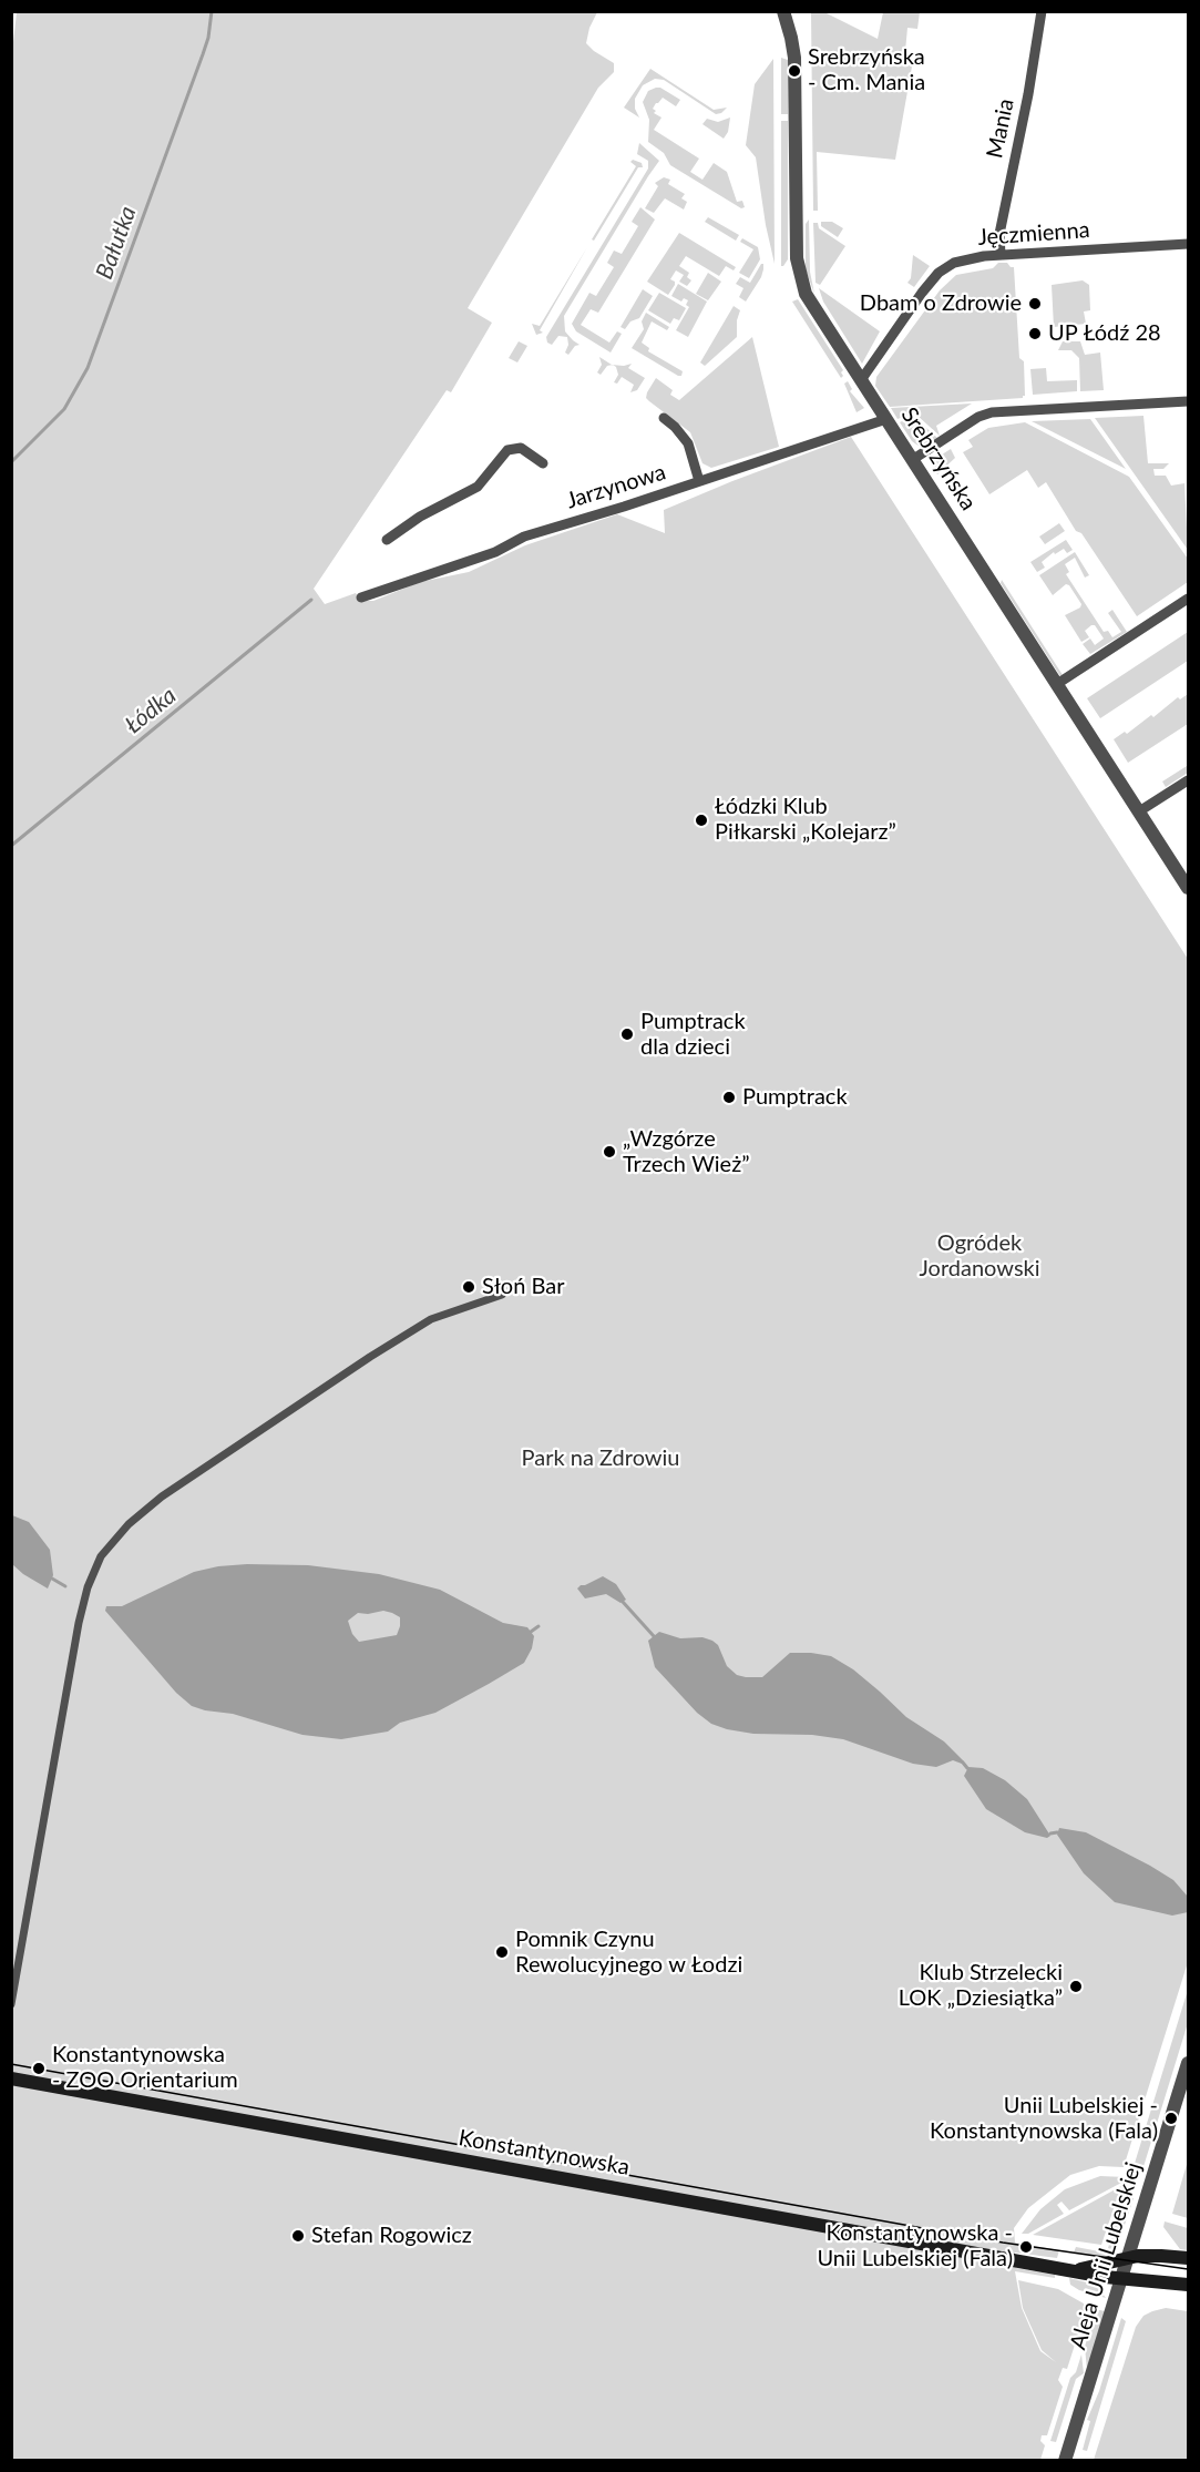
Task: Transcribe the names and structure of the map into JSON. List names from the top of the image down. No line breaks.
{"streets":{"main road":["Konstantynowska"],"street":["Mania","Jęczmienna","Srebrzyńska","Jarzynowa","Aleja Unii Lubelskiej"]},"crossings":[["Mania","Jęczmienna"],["Jęczmienna","Srebrzyńska"],["Srebrzyńska","Jarzynowa"],["Konstantynowska","Aleja Unii Lubelskiej"]],"water":["Bałutka","Łódka"],"parks":["Ogródek Jordanowski","Park na Zdrowiu"],"places":["Srebrzyńska - Cm. Mania","Dbam o Zdrowie","UP Łódź 28","Łódzki Klub Piłkarski „Kolejarz”","Pumptrack dla dzieci","Pumptrack","„Wzgórze Trzech Wież”","Słoń Bar","Pomnik Czynu Rewolucyjnego w Łodzi","Klub Strzelecki LOK „Dziesiątka”","Konstantynowska - ZOO Orientarium","Unii Lubelskiej - Konstantynowska (Fala)","Stefan Rogowicz","Konstantynowska - Unii Lubelskiej (Fala)"]}
